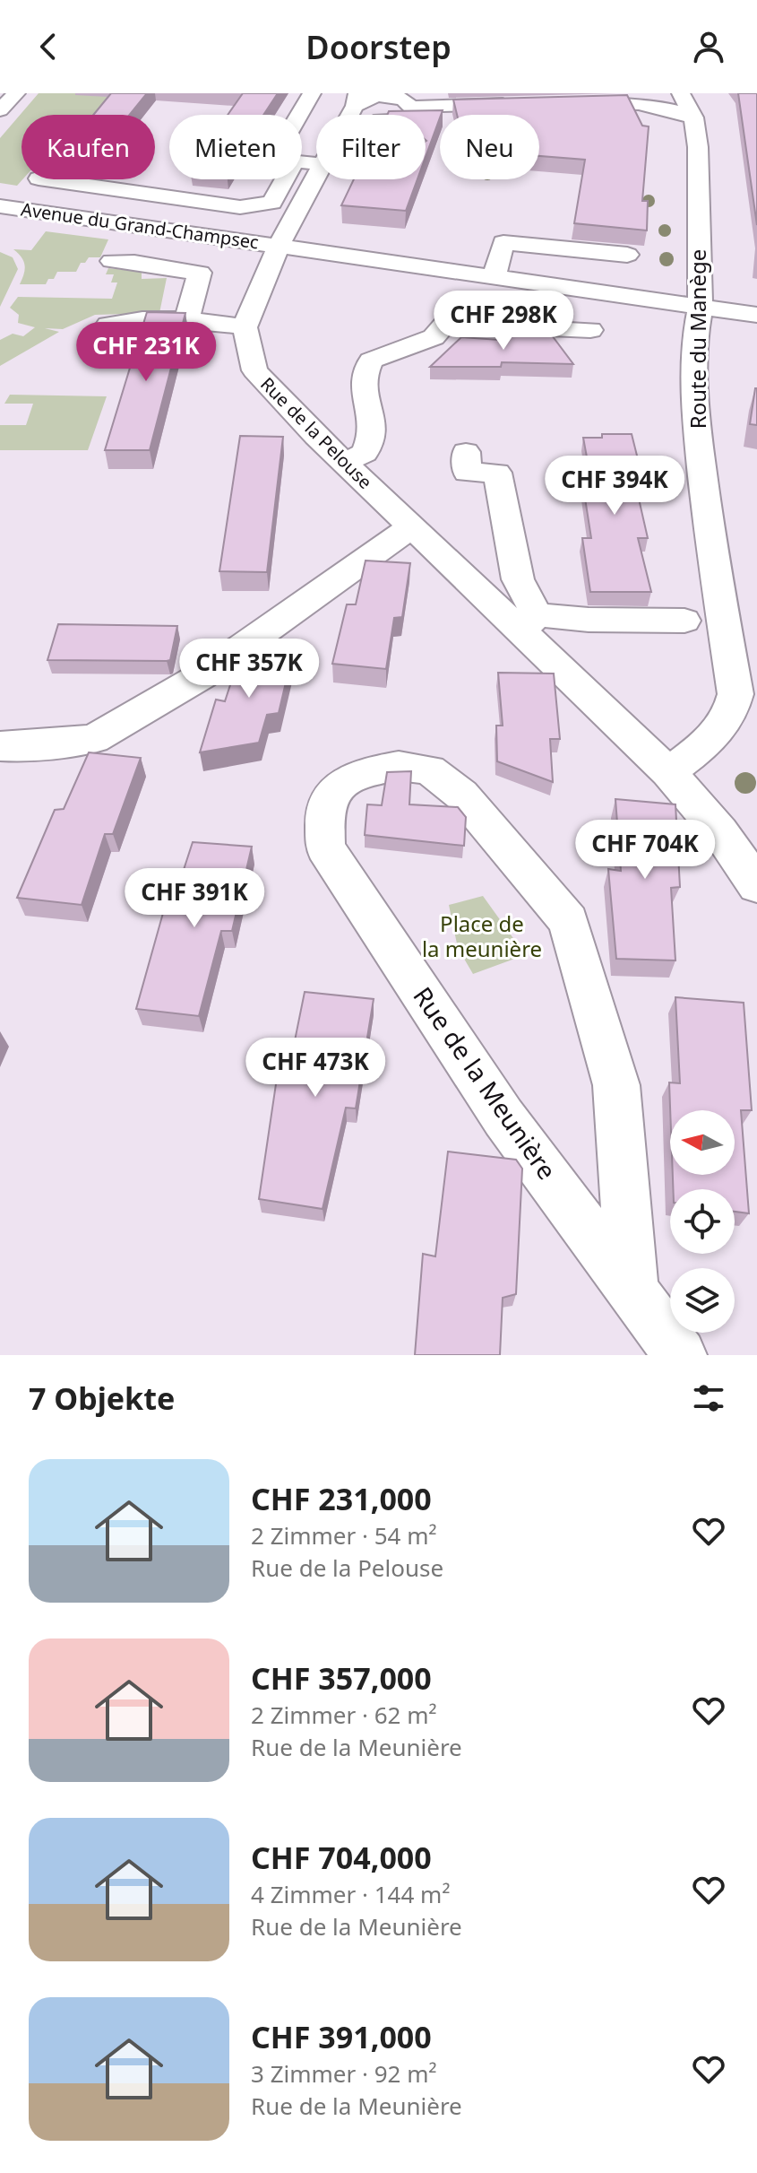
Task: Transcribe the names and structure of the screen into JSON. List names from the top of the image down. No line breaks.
{"streets":{"street":["Avenue du Grand-Champsec","Route du Manège","Rue de la Pelouse","Rue de la Meunière"]},"crossings":[["Avenue du Grand-Champsec","Route du Manège"],["Route du Manège","Rue de la Pelouse"]],"parks":["Place de la meunière"],"north":"left","page":{"header":"Doorstep","chip":["Kaufen","Mieten","Filter","Neu"],"price":["CHF 298K","CHF 231K","CHF 394K","CHF 357K","CHF 704K","CHF 391K","CHF 473K"],"heading":"7 Objekte","list":[{"name":"CHF 231,000","note":"2 Zimmer · 54 m² · Rue de la Pelouse"},{"name":"CHF 357,000","note":"2 Zimmer · 62 m² · Rue de la Meunière"},{"name":"CHF 704,000","note":"4 Zimmer · 144 m² · Rue de la Meunière"},{"name":"CHF 391,000","note":"3 Zimmer · 92 m² · Rue de la Meunière"}]}}
